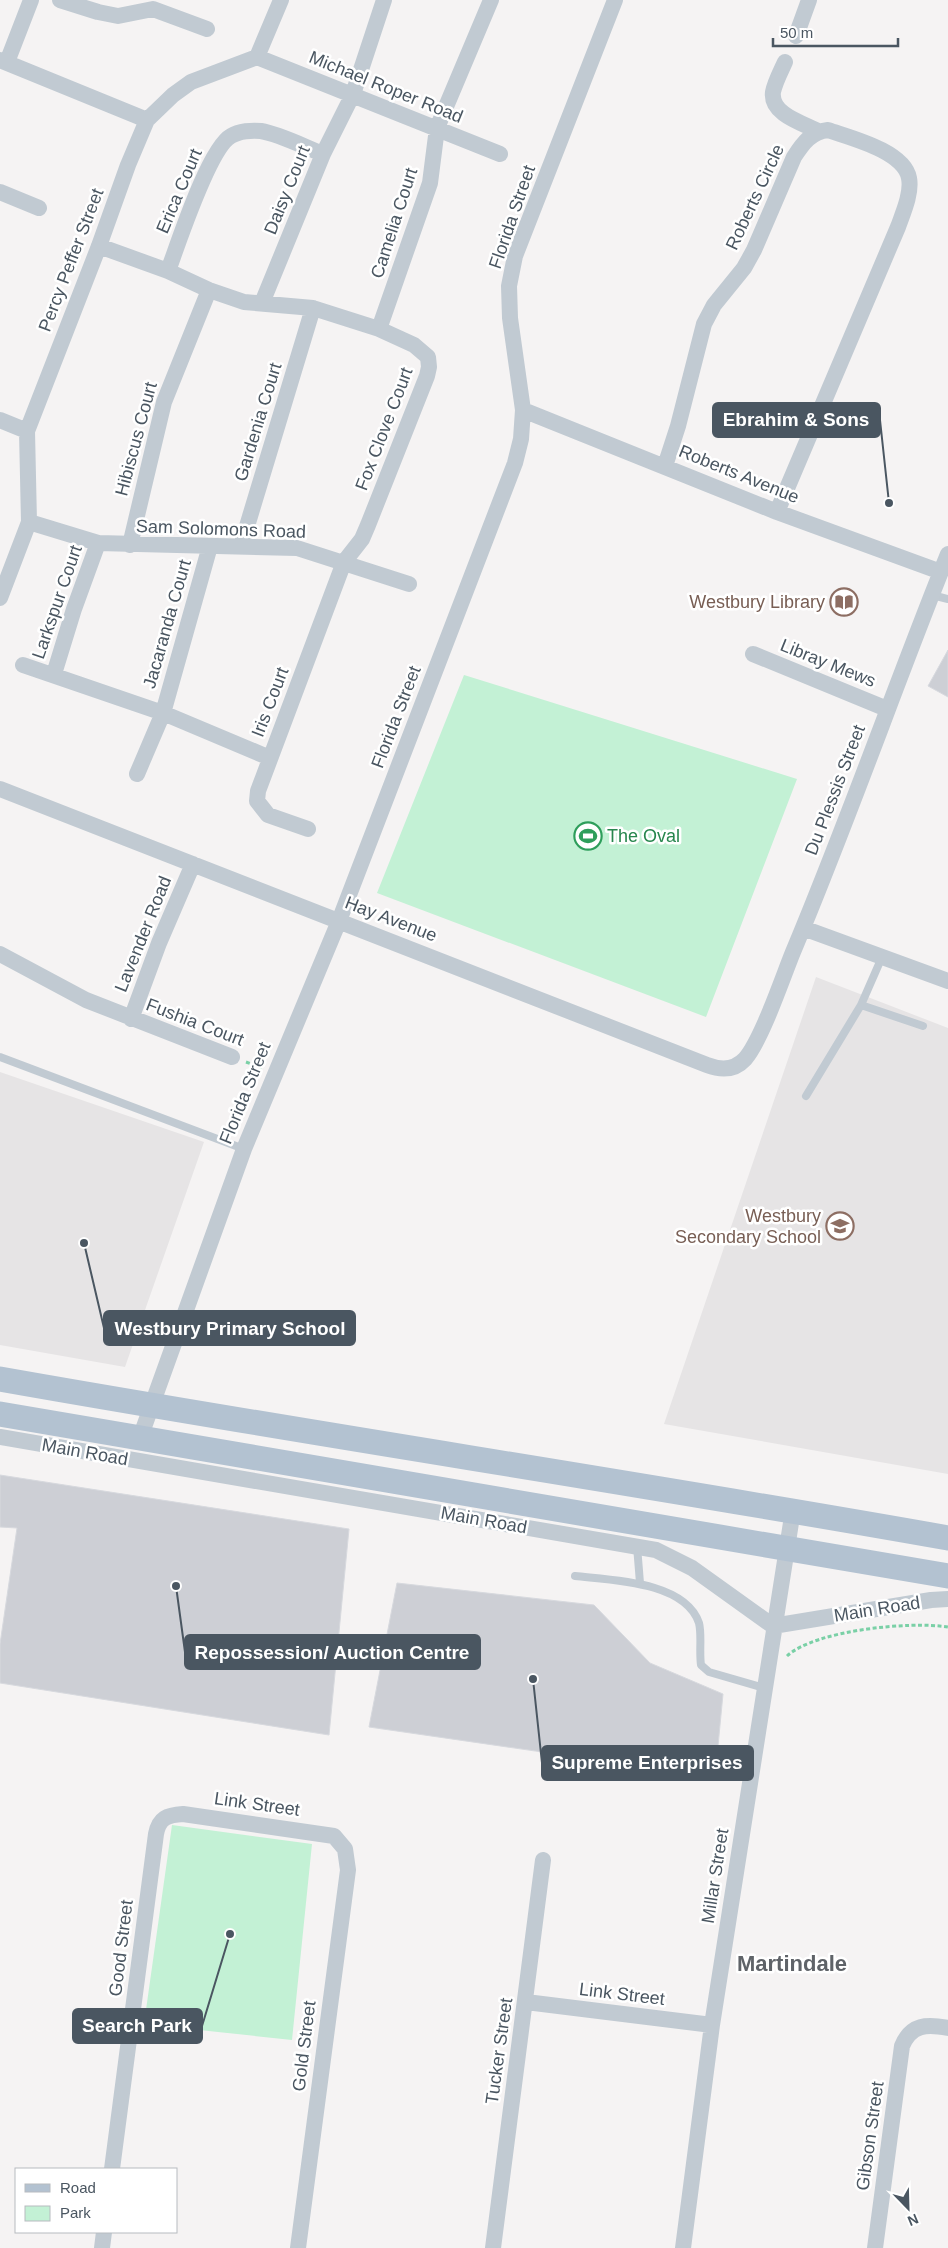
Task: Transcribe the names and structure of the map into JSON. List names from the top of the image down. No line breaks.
{"streets":{"main road":["Main Road"],"street":["Michael Roper Road","Daisy Court","Erica Court","Roberts Circle","Florida Street","Camelia Court","Percy Peffer Street","Gardenia Court","Fox Clove Court","Hibiscus Court","Roberts Avenue","Sam Solomons Road","Larkspur Court","Jacaranda Court","Libray Mews","Iris Court","Du Plessis Street","Hay Avenue","Lavender Road","Fushia Court","Link Street","Millar Street","Good Street","Gold Street","Tucker Street","Gibson Street"]},"crossings":[["Michael Roper Road","Daisy Court"],["Michael Roper Road","Camelia Court"],["Michael Roper Road","Percy Peffer Street"],["Daisy Court","Erica Court"],["Daisy Court","Fox Clove Court"],["Erica Court","Fox Clove Court"],["Roberts Circle","Roberts Avenue"],["Florida Street","Roberts Avenue"],["Florida Street","Hay Avenue"],["Florida Street","Fushia Court"],["Florida Street","Main Road"],["Camelia Court","Fox Clove Court"],["Percy Peffer Street","Fox Clove Court"],["Percy Peffer Street","Sam Solomons Road"],["Gardenia Court","Fox Clove Court"],["Gardenia Court","Sam Solomons Road"],["Fox Clove Court","Hibiscus Court"],["Fox Clove Court","Sam Solomons Road"],["Fox Clove Court","Iris Court"],["Hibiscus Court","Sam Solomons Road"],["Roberts Avenue","Du Plessis Street"],["Sam Solomons Road","Larkspur Court"],["Sam Solomons Road","Jacaranda Court"],["Sam Solomons Road","Iris Court"],["Larkspur Court","Jacaranda Court"],["Larkspur Court","Iris Court"],["Libray Mews","Du Plessis Street"],["Du Plessis Street","Hay Avenue"],["Hay Avenue","Lavender Road"],["Lavender Road","Fushia Court"],["Main Road","Millar Street"],["Link Street","Millar Street"],["Link Street","Good Street"],["Link Street","Gold Street"],["Link Street","Tucker Street"]],"districts":["Martindale"],"places":{"other":["Ebrahim & Sons","Westbury Primary School","Repossession/ Auction Centre","Supreme Enterprises","Search Park"],"library":["Westbury Library"],"sports":["The Oval"],"school or university":["Westbury Secondary School"]},"legend":["Road","Park"],"scale_bar":"50 m","north":"bottom right"}
